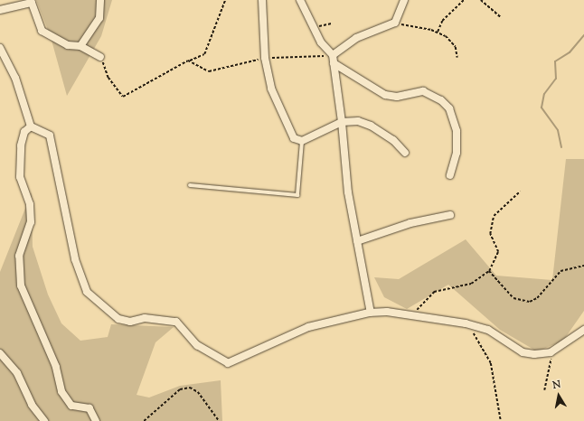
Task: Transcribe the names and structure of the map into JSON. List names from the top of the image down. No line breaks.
{"north":"top"}
